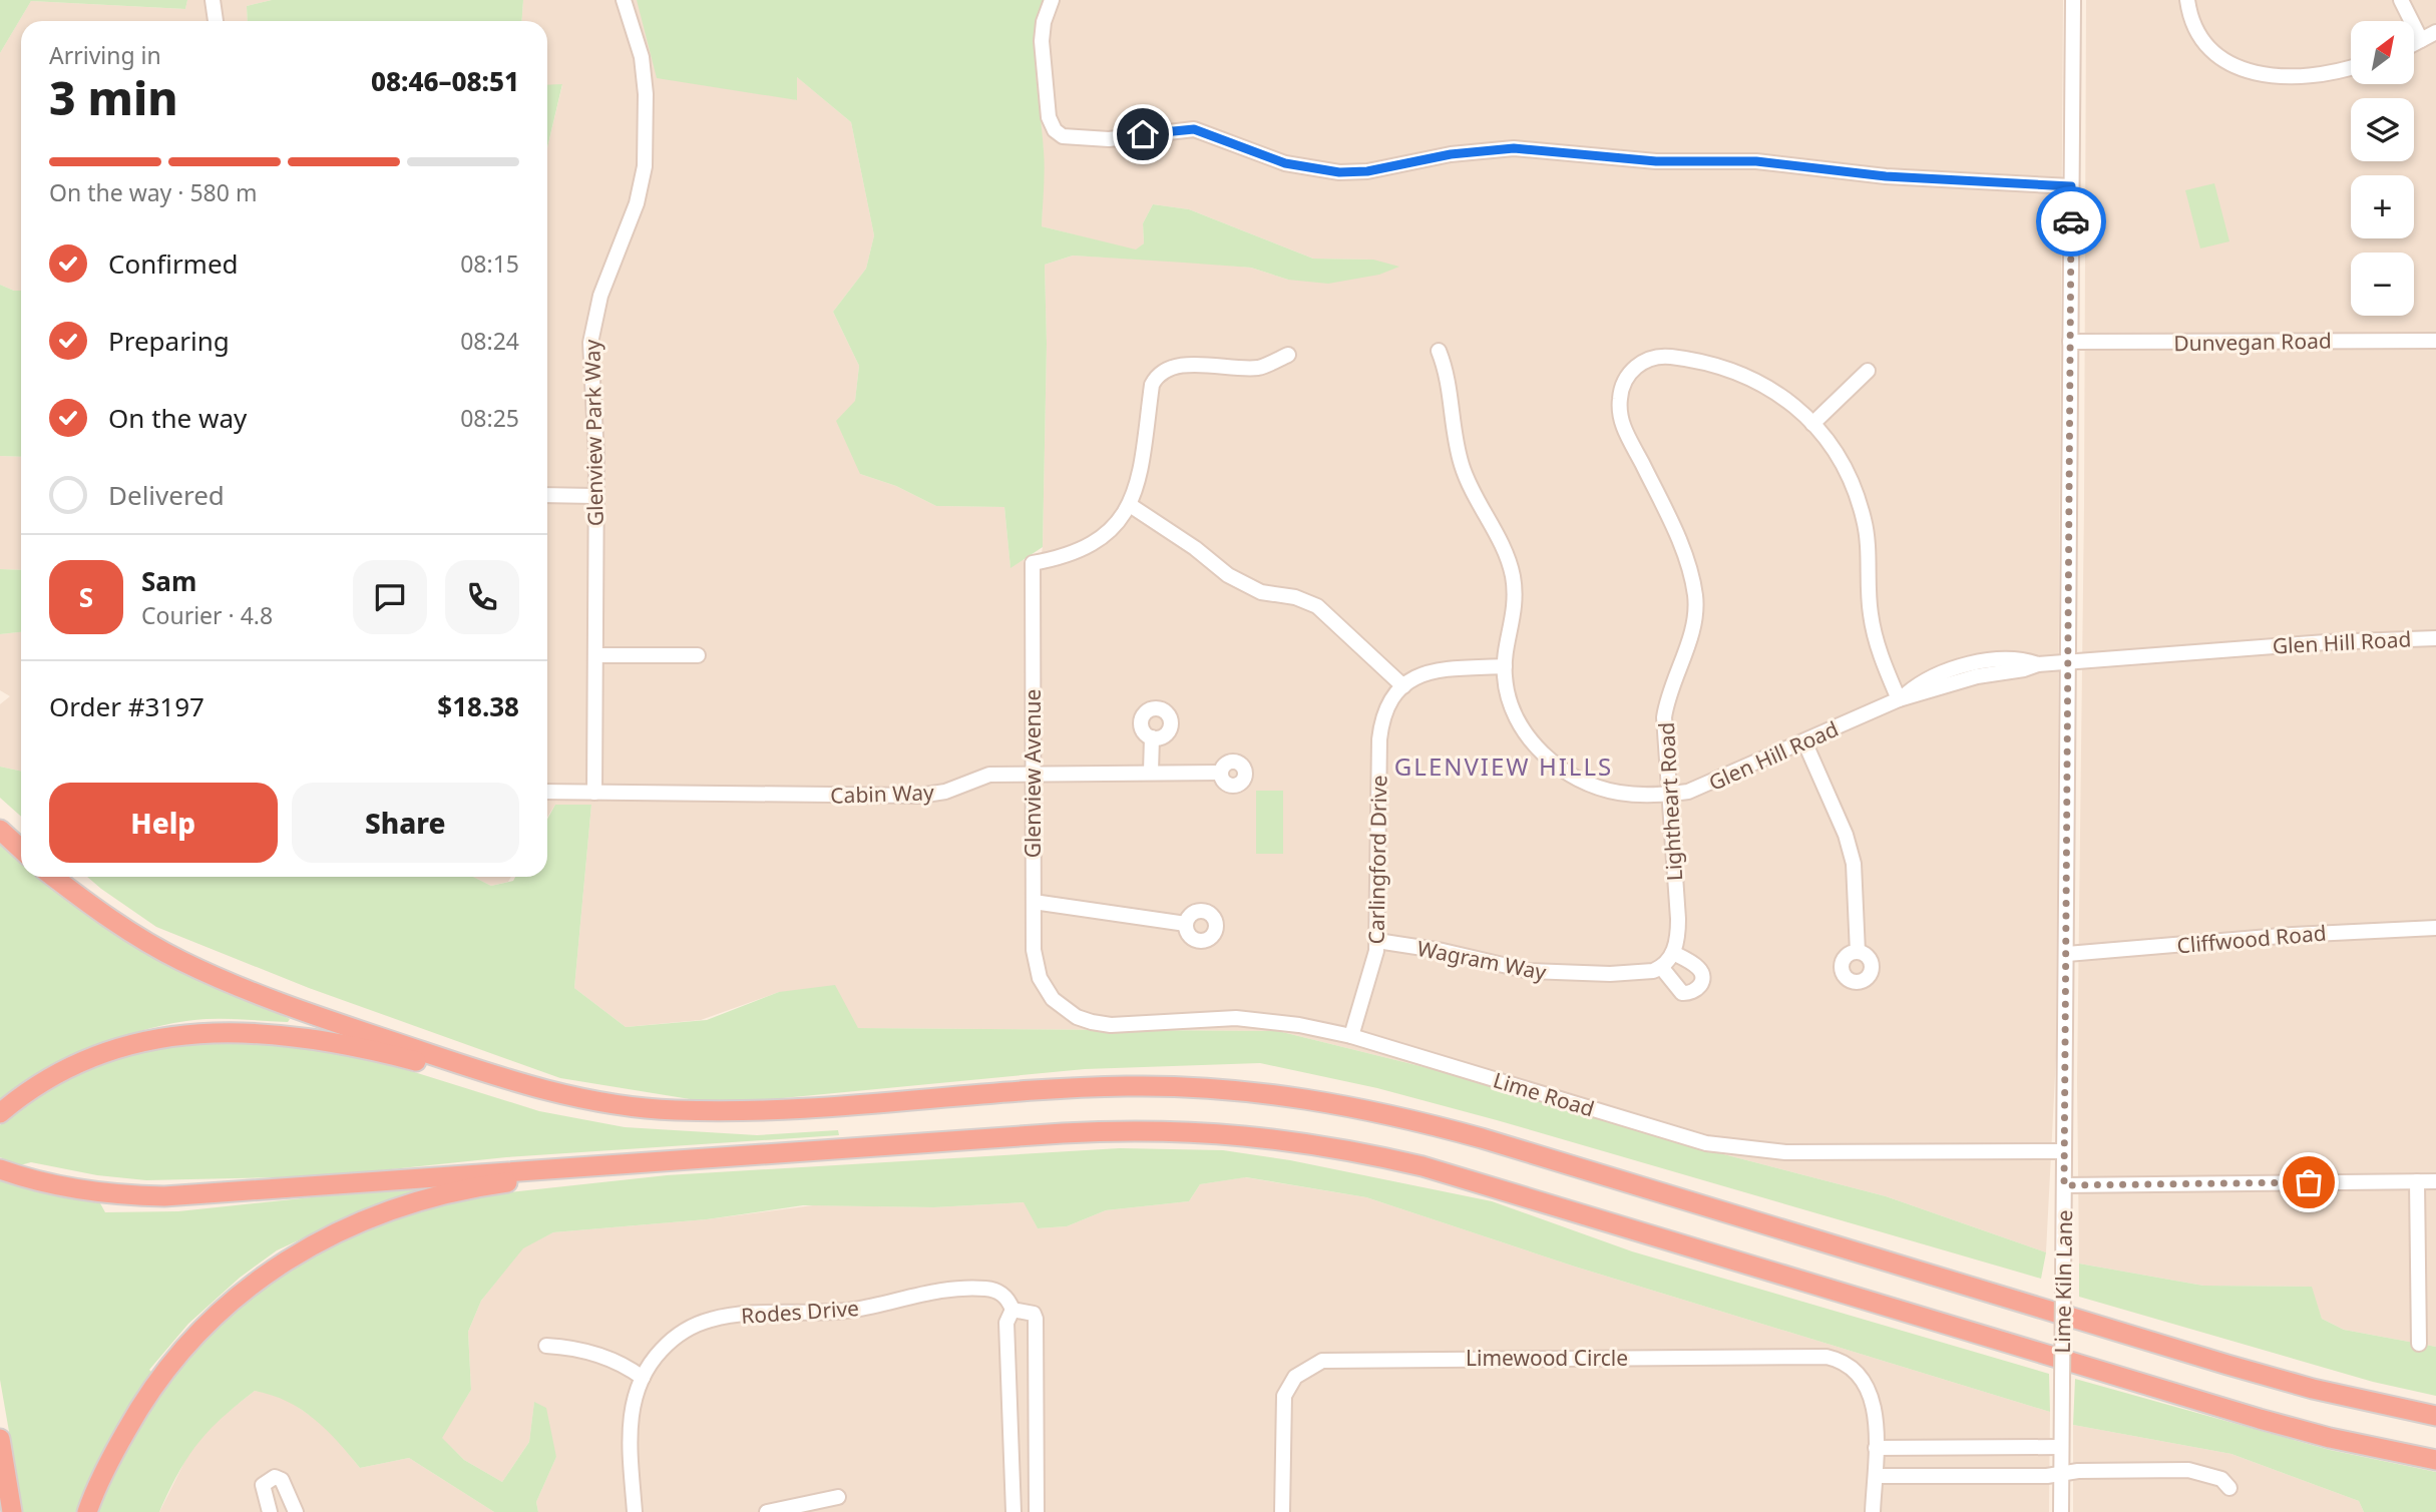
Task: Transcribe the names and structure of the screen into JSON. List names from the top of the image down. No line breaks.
{"streets":{"street":["Dunvegan Road","Glenview Park Way","Glen Hill Road","Glenview Avenue","Cabin Way","Lightheart Road","Carlingford Drive","Cliffwood Road","Wagram Way","Lime Road","Lime Kiln Lane","Rodes Drive","Limewood Circle"]},"crossings":[["Dunvegan Road","Lime Kiln Lane"],["Glenview Park Way","Cabin Way"],["Glen Hill Road","Lightheart Road"],["Glen Hill Road","Lime Kiln Lane"],["Glenview Avenue","Cabin Way"],["Glenview Avenue","Lime Road"],["Lightheart Road","Wagram Way"],["Carlingford Drive","Wagram Way"],["Carlingford Drive","Lime Road"],["Cliffwood Road","Lime Kiln Lane"],["Lime Road","Lime Kiln Lane"]],"districts":["GLENVIEW HILLS"],"north":"top right","page":{"map_buttons":["+","−"],"heading":["3 min","Arriving in","08:46–08:51"],"panel":["Sam","Courier · 4.8","Order #3197","$18.38"],"bar":"On the way · 580 m","list":[["Confirmed","08:15"],["Preparing","08:24"],["On the way","08:25"],"Delivered"],"round":"S","buttons":["Help","Share"]}}
